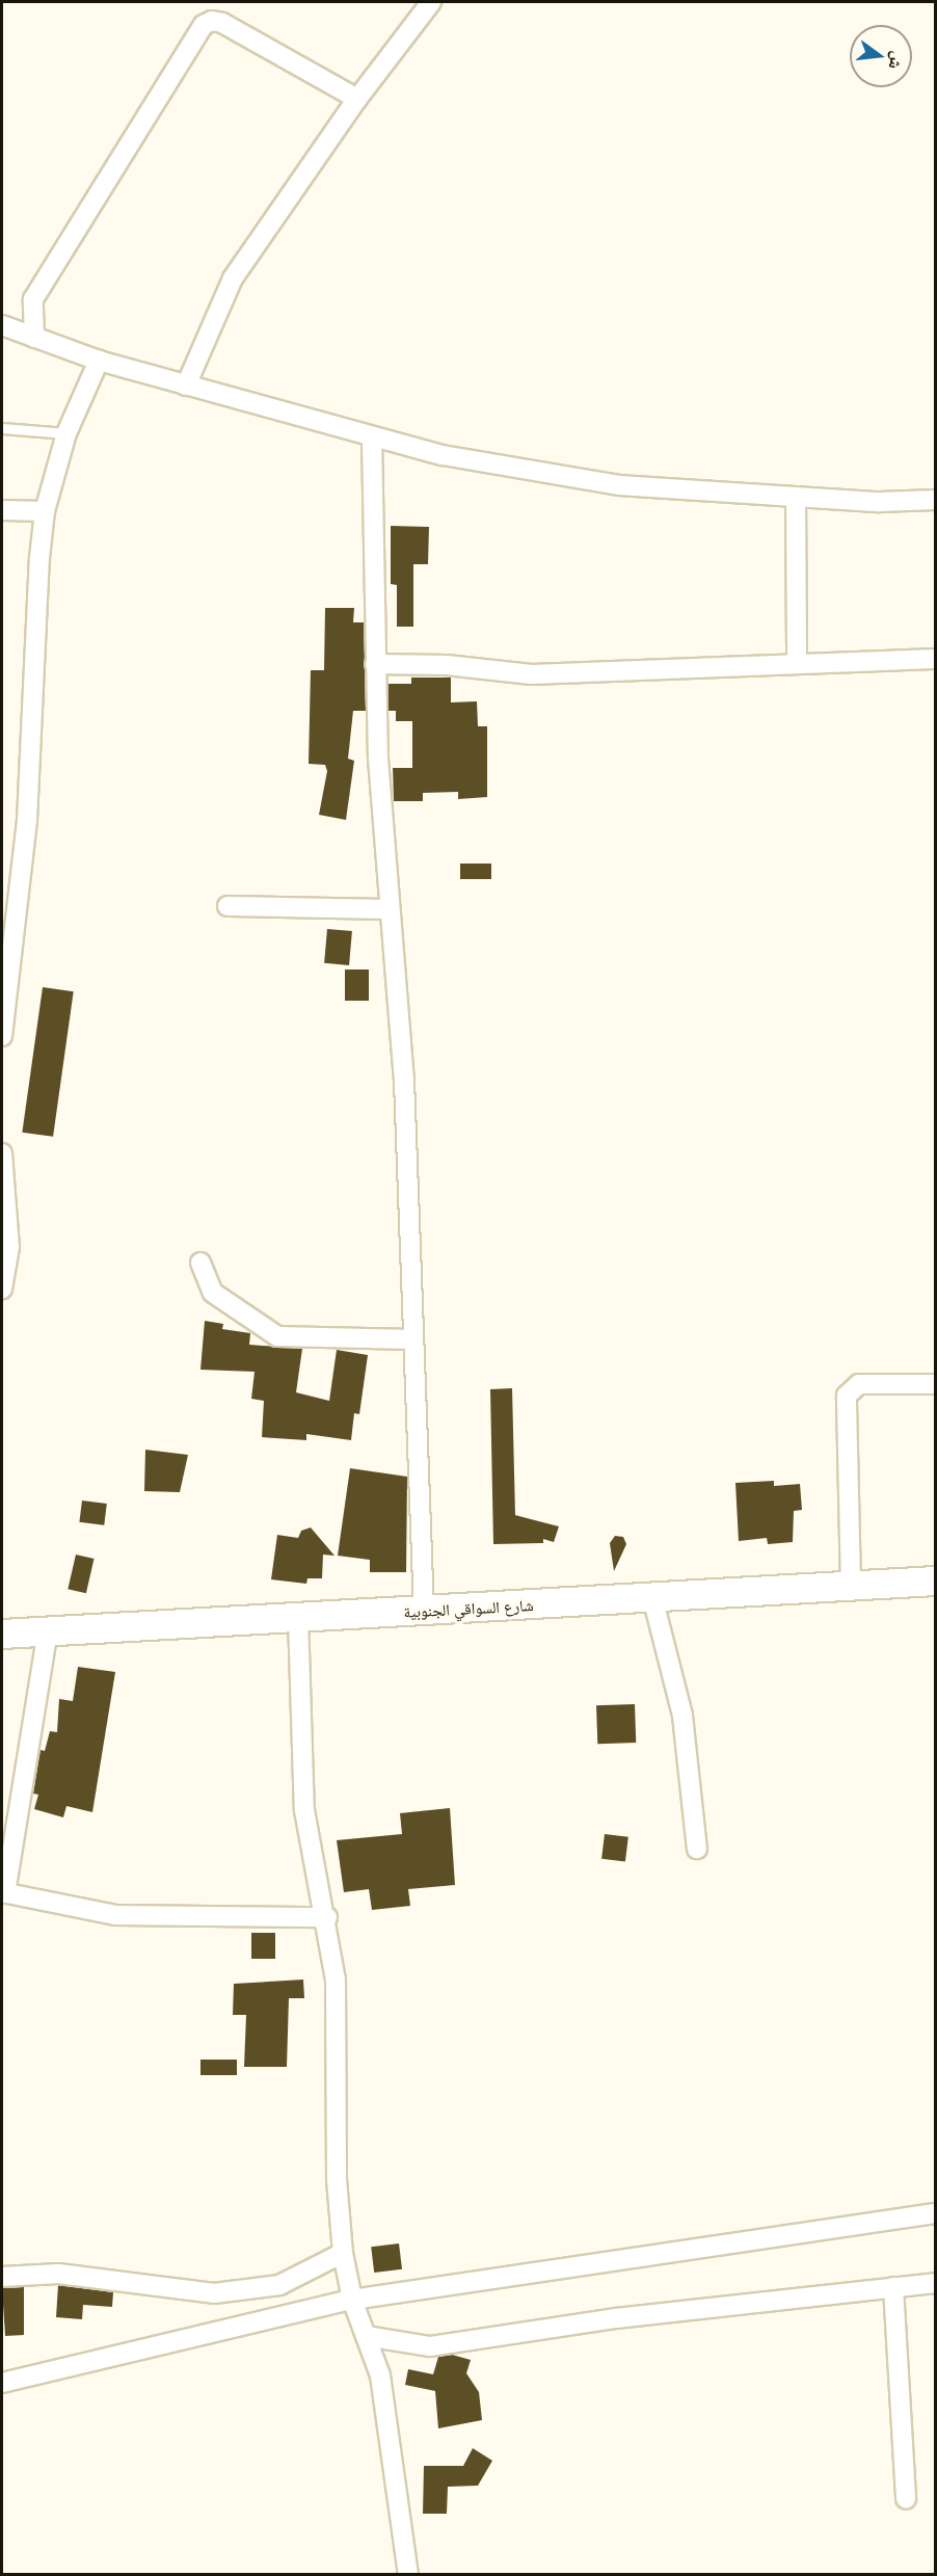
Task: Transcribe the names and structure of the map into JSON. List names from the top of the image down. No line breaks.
{"streets":{"street":["شارع السواقي الجنوبية"]},"north":"right"}
